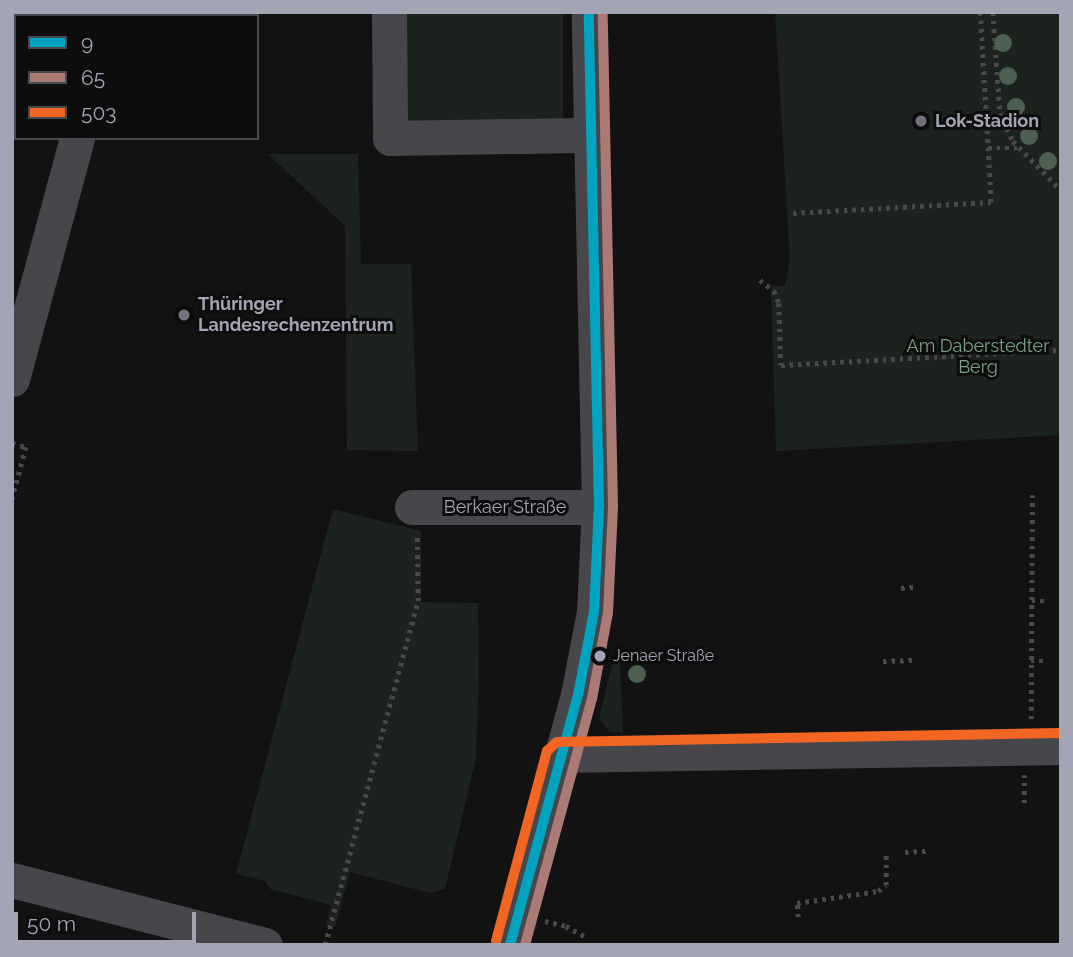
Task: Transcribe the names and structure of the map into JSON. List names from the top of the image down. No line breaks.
{"streets":{"street":["Berkaer Straße"]},"parks":["Am Daberstedter Berg"],"places":["Lok-Stadion","Thüringer Landesrechenzentrum","Jenaer Straße"],"lines":["transit line 9","transit line 65","transit line 503"],"legend":["9","65","503"],"scale_bar":"50 m"}
